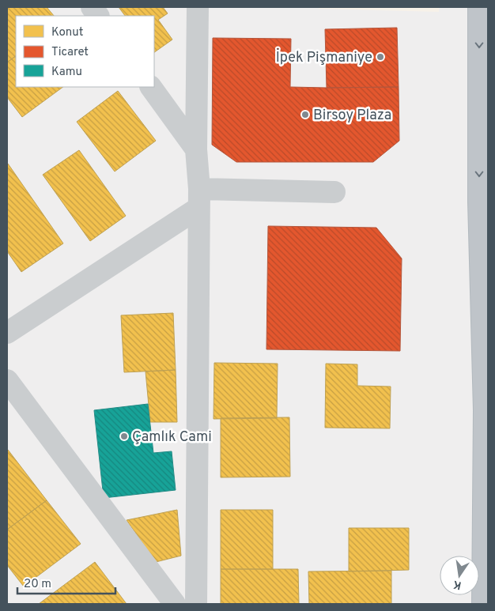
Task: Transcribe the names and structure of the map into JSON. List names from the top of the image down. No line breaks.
{"places":["İpek Pişmaniye","Birsoy Plaza","Çamlık Cami"],"legend":["Konut","Ticaret","Kamu"],"scale_bar":"20 m","north":"bottom"}
